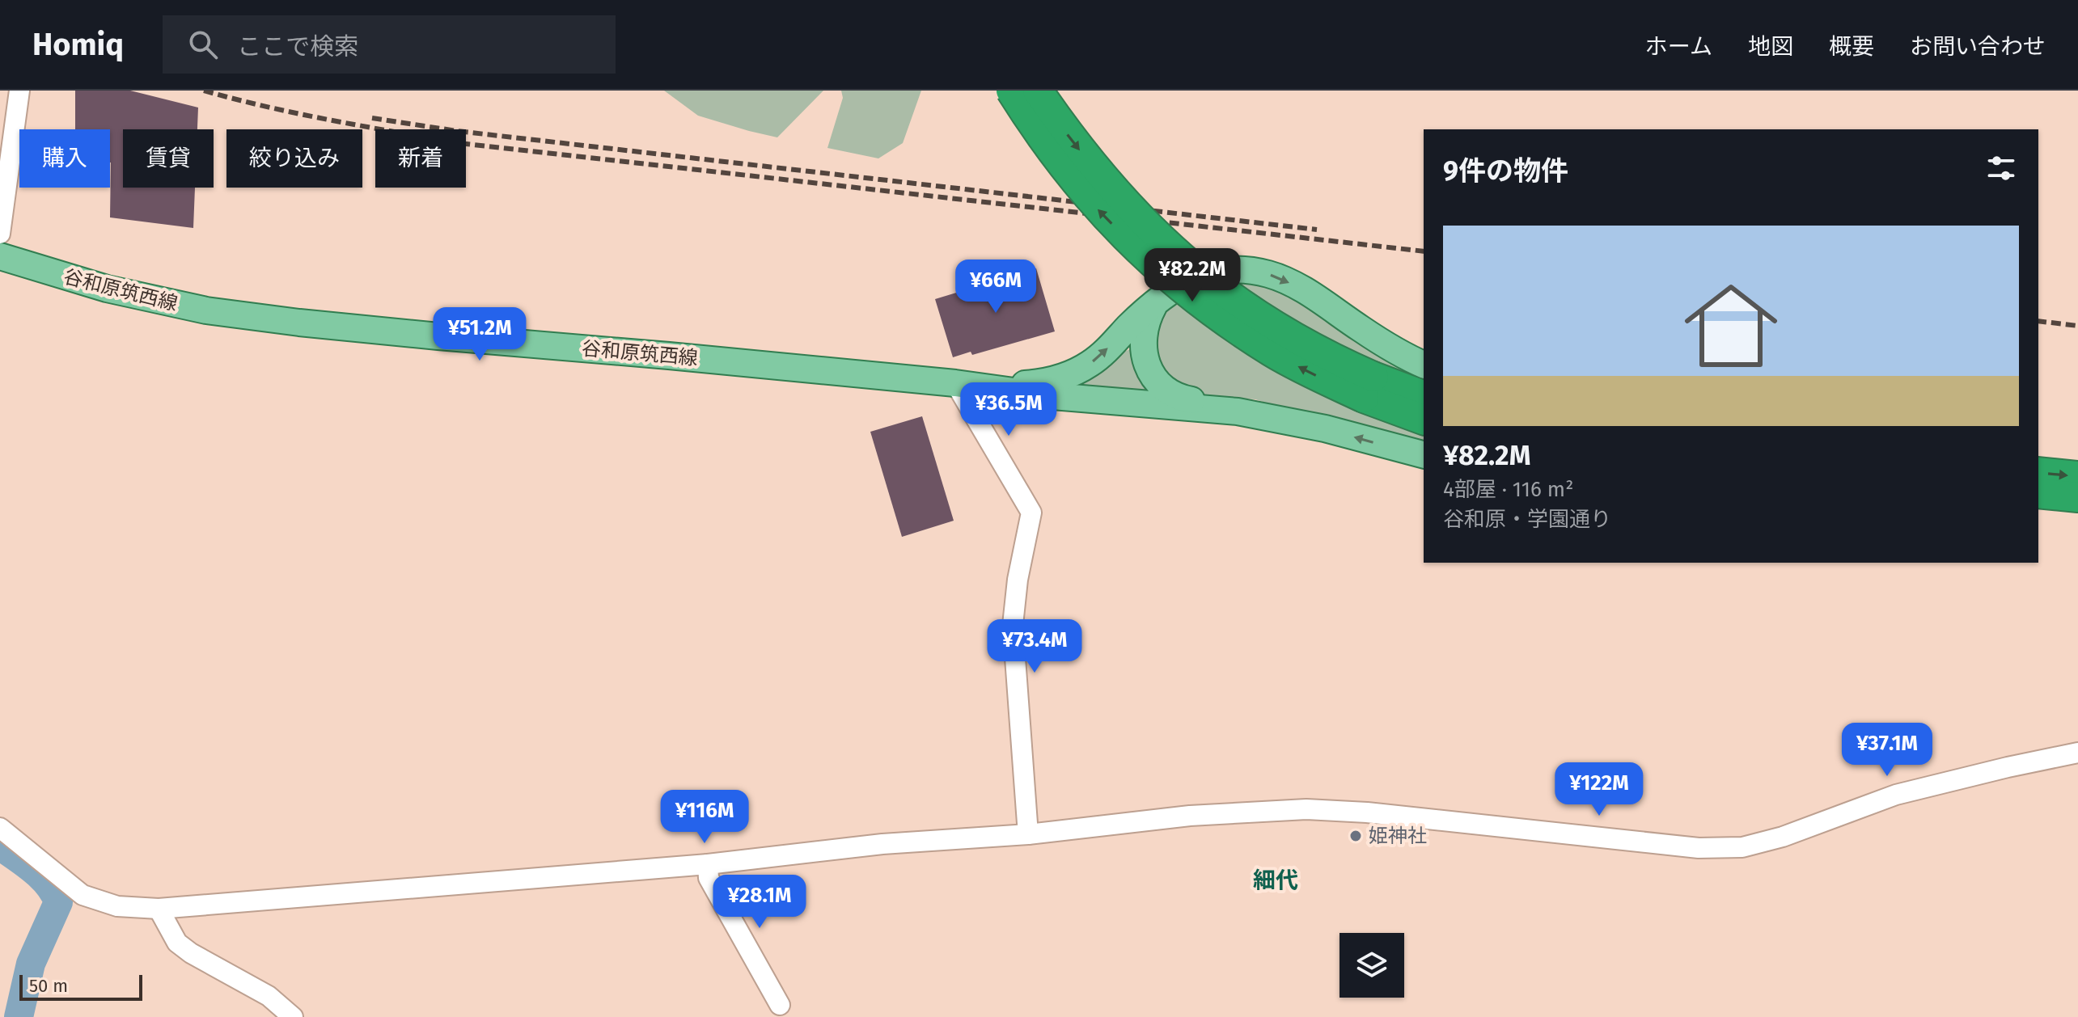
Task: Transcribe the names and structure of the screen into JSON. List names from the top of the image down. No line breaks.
{"streets":{"main road":["谷和原筑西線"]},"districts":["細代"],"places":["姫神社"],"scale_bar":"50 m","page":{"header":"Homiq","search":"ここで検索","nav":["ホーム","地図","概要","お問い合わせ"],"chip":["購入","賃貸","絞り込み","新着"],"heading":"9件の物件","list":[{"name":"¥82.2M","note":"4部屋 · 116 m² · 谷和原・学園通り"}],"price":["¥82.2M","¥66M","¥51.2M","¥36.5M","¥73.4M","¥37.1M","¥122M","¥116M","¥28.1M"],"scale":"50 m"}}
